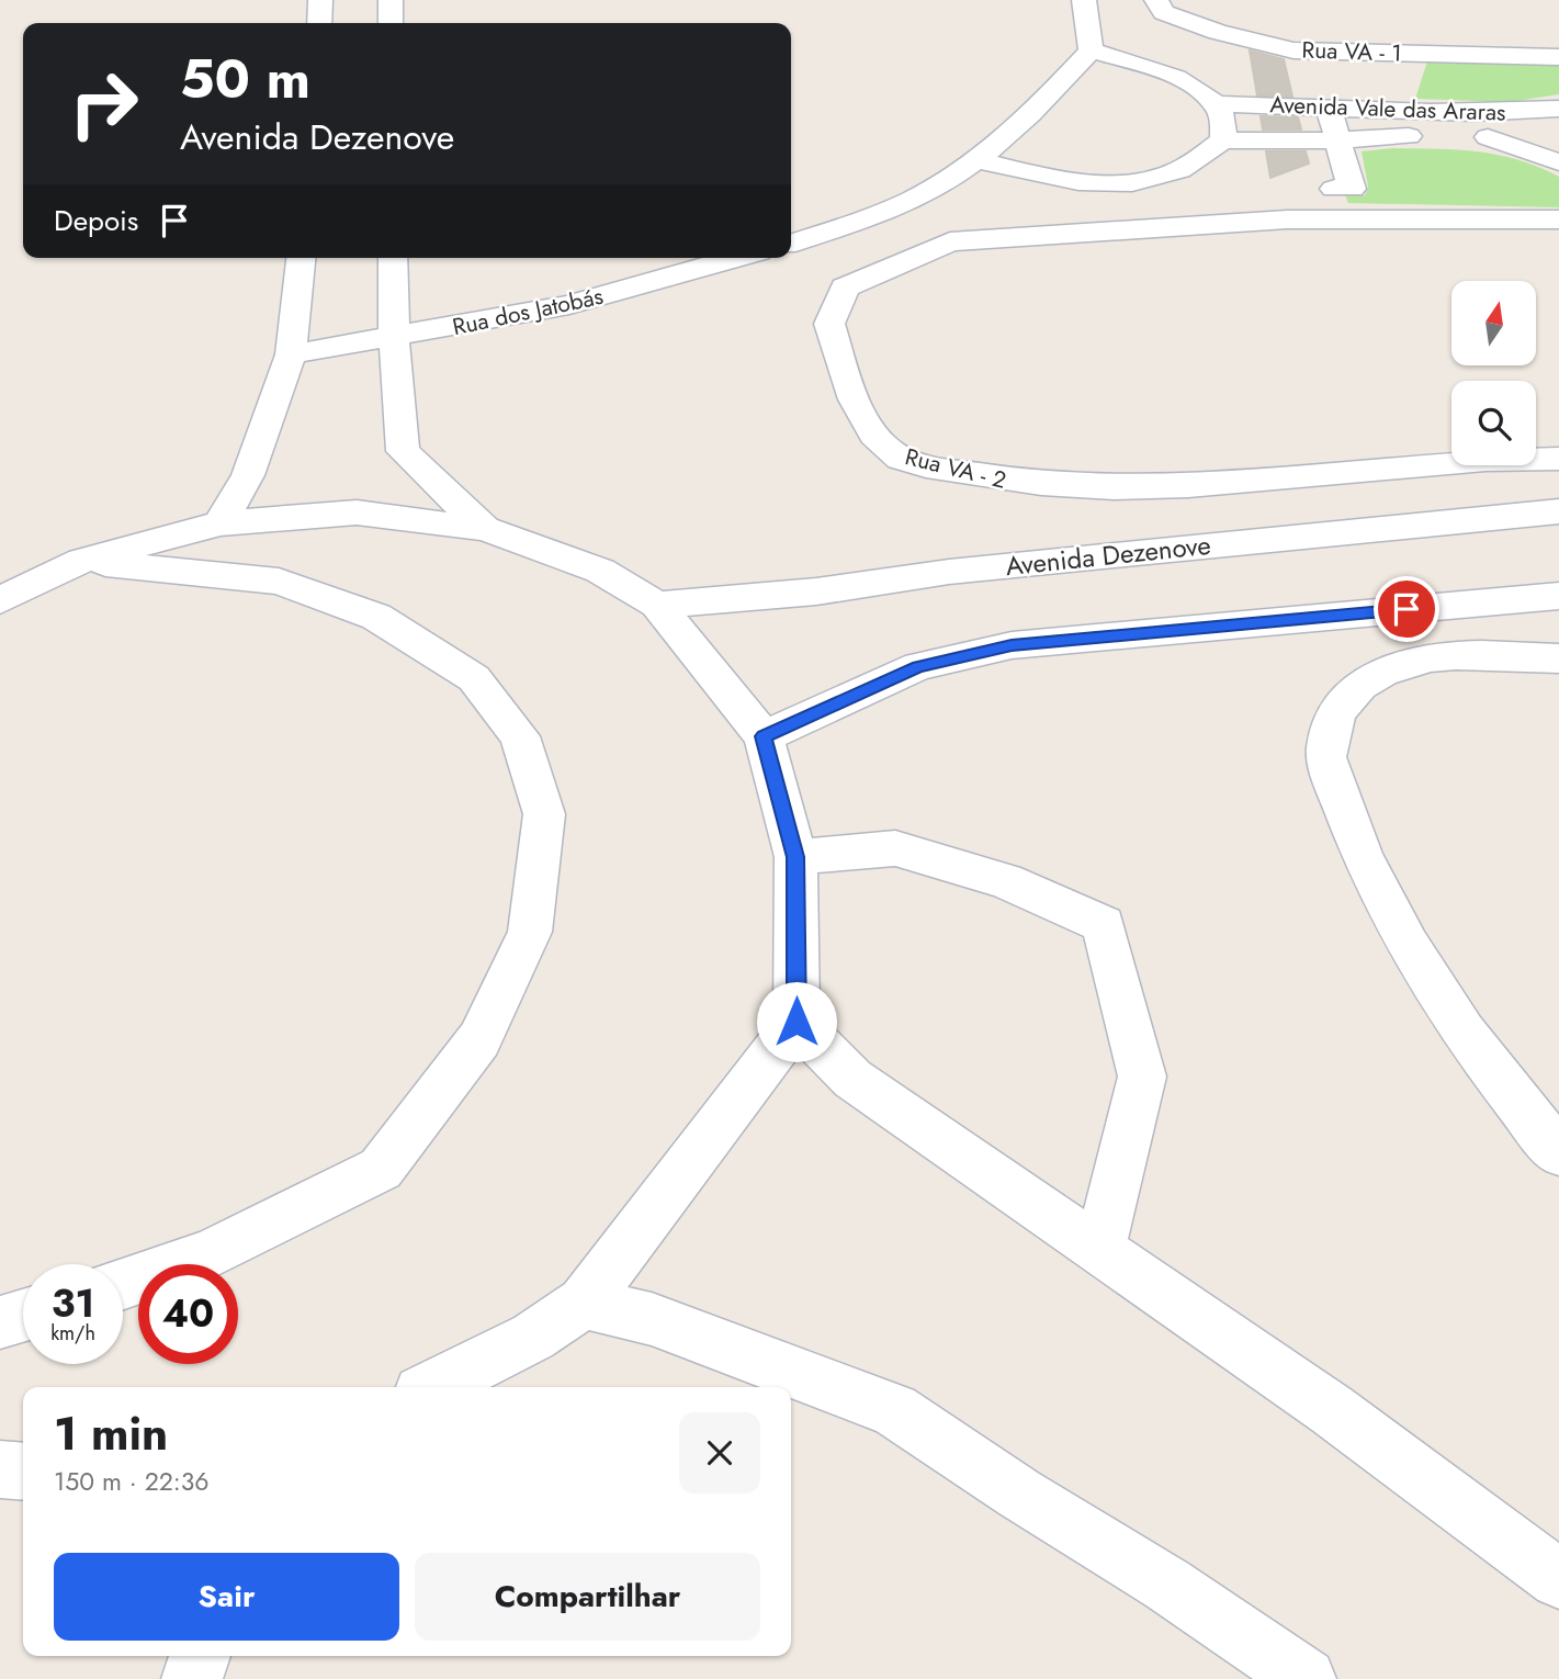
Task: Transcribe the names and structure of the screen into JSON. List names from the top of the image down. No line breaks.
{"streets":{"street":["Rua VA - 1","Avenida Vale das Araras","Rua dos Jatobás","Rua VA - 2","Avenida Dezenove"]},"north":"top","page":{"turn":["50 m","Avenida Dezenove"],"then":"Depois","speed":"31 km/h","limit":"40","heading":["1 min","150 m · 22:36"],"buttons":["Sair","Compartilhar"]}}
